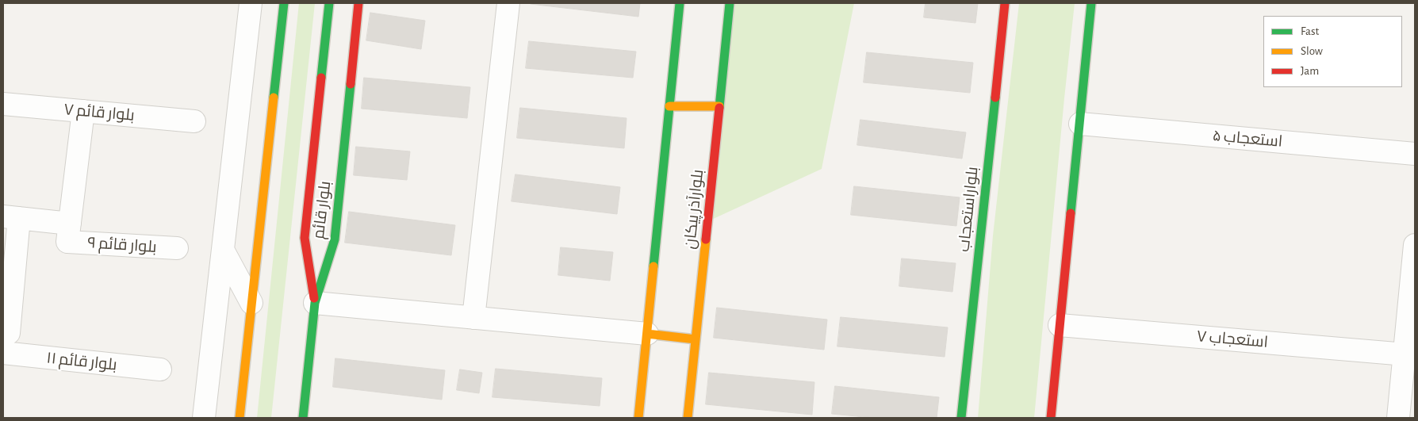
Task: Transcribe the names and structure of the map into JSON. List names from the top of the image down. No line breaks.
{"streets":{"street":["بلوار قائم ۷","استعجاب ۵","بلوارآذر پیکان","بلواراستعجاب","بلوار قائم","بلوار قائم ۹","استعجاب ۷","بلوار قائم ۱۱"]},"legend":["Fast","Slow","Jam"]}
